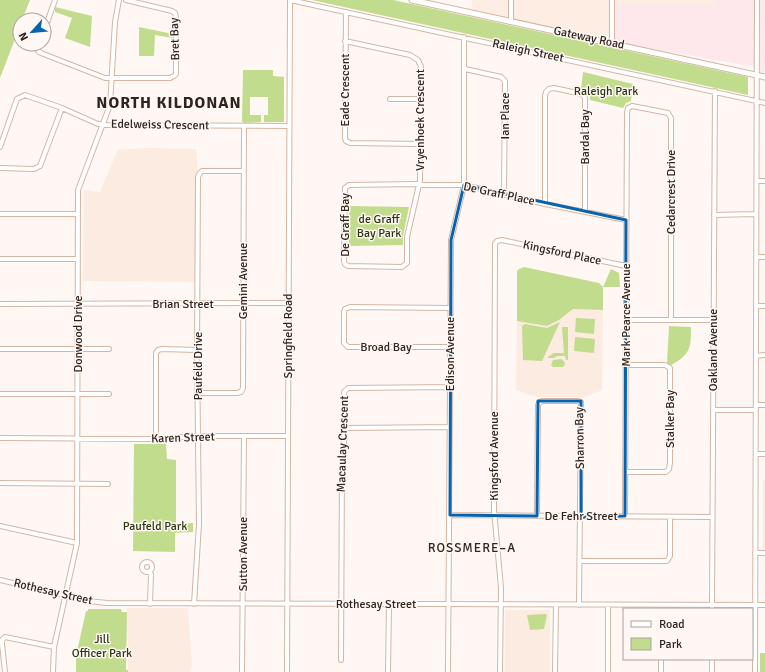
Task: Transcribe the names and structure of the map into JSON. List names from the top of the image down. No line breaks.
{"streets":{"main road":["Gateway Road"],"street":["Bret Bay","Raleigh Street","Eade Crescent","Ian Place","Vryenhoek Crescent","Edelweiss Crescent","Bardal Bay","Cedarcrest Drive","De Graff Place","De Graff Bay","Kingsford Place","Gemini Avenue","Brian Street","Mark Pearce Avenue","Donwood Drive","Springfield Road","Broad Bay","Oakland Avenue","Edison Avenue","Paufeld Drive","Stalker Bay","Karen Street","Sharron Bay","Macaulay Crescent","Kingsford Avenue","De Fehr Street","Sutton Avenue","Rothesay Street"]},"crossings":[["Bret Bay","Donwood Drive"],["Raleigh Street","Eade Crescent"],["Raleigh Street","Springfield Road"],["Raleigh Street","Oakland Avenue"],["Raleigh Street","Edison Avenue"],["Eade Crescent","Vryenhoek Crescent"],["Ian Place","De Graff Place"],["Ian Place","Edison Avenue"],["Vryenhoek Crescent","De Graff Place"],["Vryenhoek Crescent","De Graff Bay"],["Edelweiss Crescent","Gemini Avenue"],["Edelweiss Crescent","Donwood Drive"],["Edelweiss Crescent","Springfield Road"],["Bardal Bay","De Graff Place"],["Cedarcrest Drive","Mark Pearce Avenue"],["De Graff Place","De Graff Bay"],["De Graff Place","Mark Pearce Avenue"],["De Graff Place","Edison Avenue"],["Kingsford Place","Mark Pearce Avenue"],["Kingsford Place","Kingsford Avenue"],["Gemini Avenue","Brian Street"],["Gemini Avenue","Paufeld Drive"],["Brian Street","Donwood Drive"],["Brian Street","Springfield Road"],["Brian Street","Paufeld Drive"],["Mark Pearce Avenue","Stalker Bay"],["Mark Pearce Avenue","De Fehr Street"],["Donwood Drive","Karen Street"],["Donwood Drive","Rothesay Street"],["Springfield Road","Karen Street"],["Springfield Road","Rothesay Street"],["Broad Bay","Edison Avenue"],["Oakland Avenue","De Fehr Street"],["Oakland Avenue","Rothesay Street"],["Edison Avenue","Macaulay Crescent"],["Edison Avenue","De Fehr Street"],["Edison Avenue","Rothesay Street"],["Paufeld Drive","Karen Street"],["Paufeld Drive","Rothesay Street"],["Karen Street","Sutton Avenue"],["Sharron Bay","De Fehr Street"],["Sharron Bay","Rothesay Street"],["Macaulay Crescent","Rothesay Street"],["Kingsford Avenue","De Fehr Street"],["Kingsford Avenue","Rothesay Street"],["Sutton Avenue","Rothesay Street"]],"districts":["NORTH KILDONAN","ROSSMERE–A"],"parks":["Raleigh Park","de Graff Bay Park","Paufeld Park","Jill Officer Park"],"legend":["Road","Park"],"north":"bottom left"}
